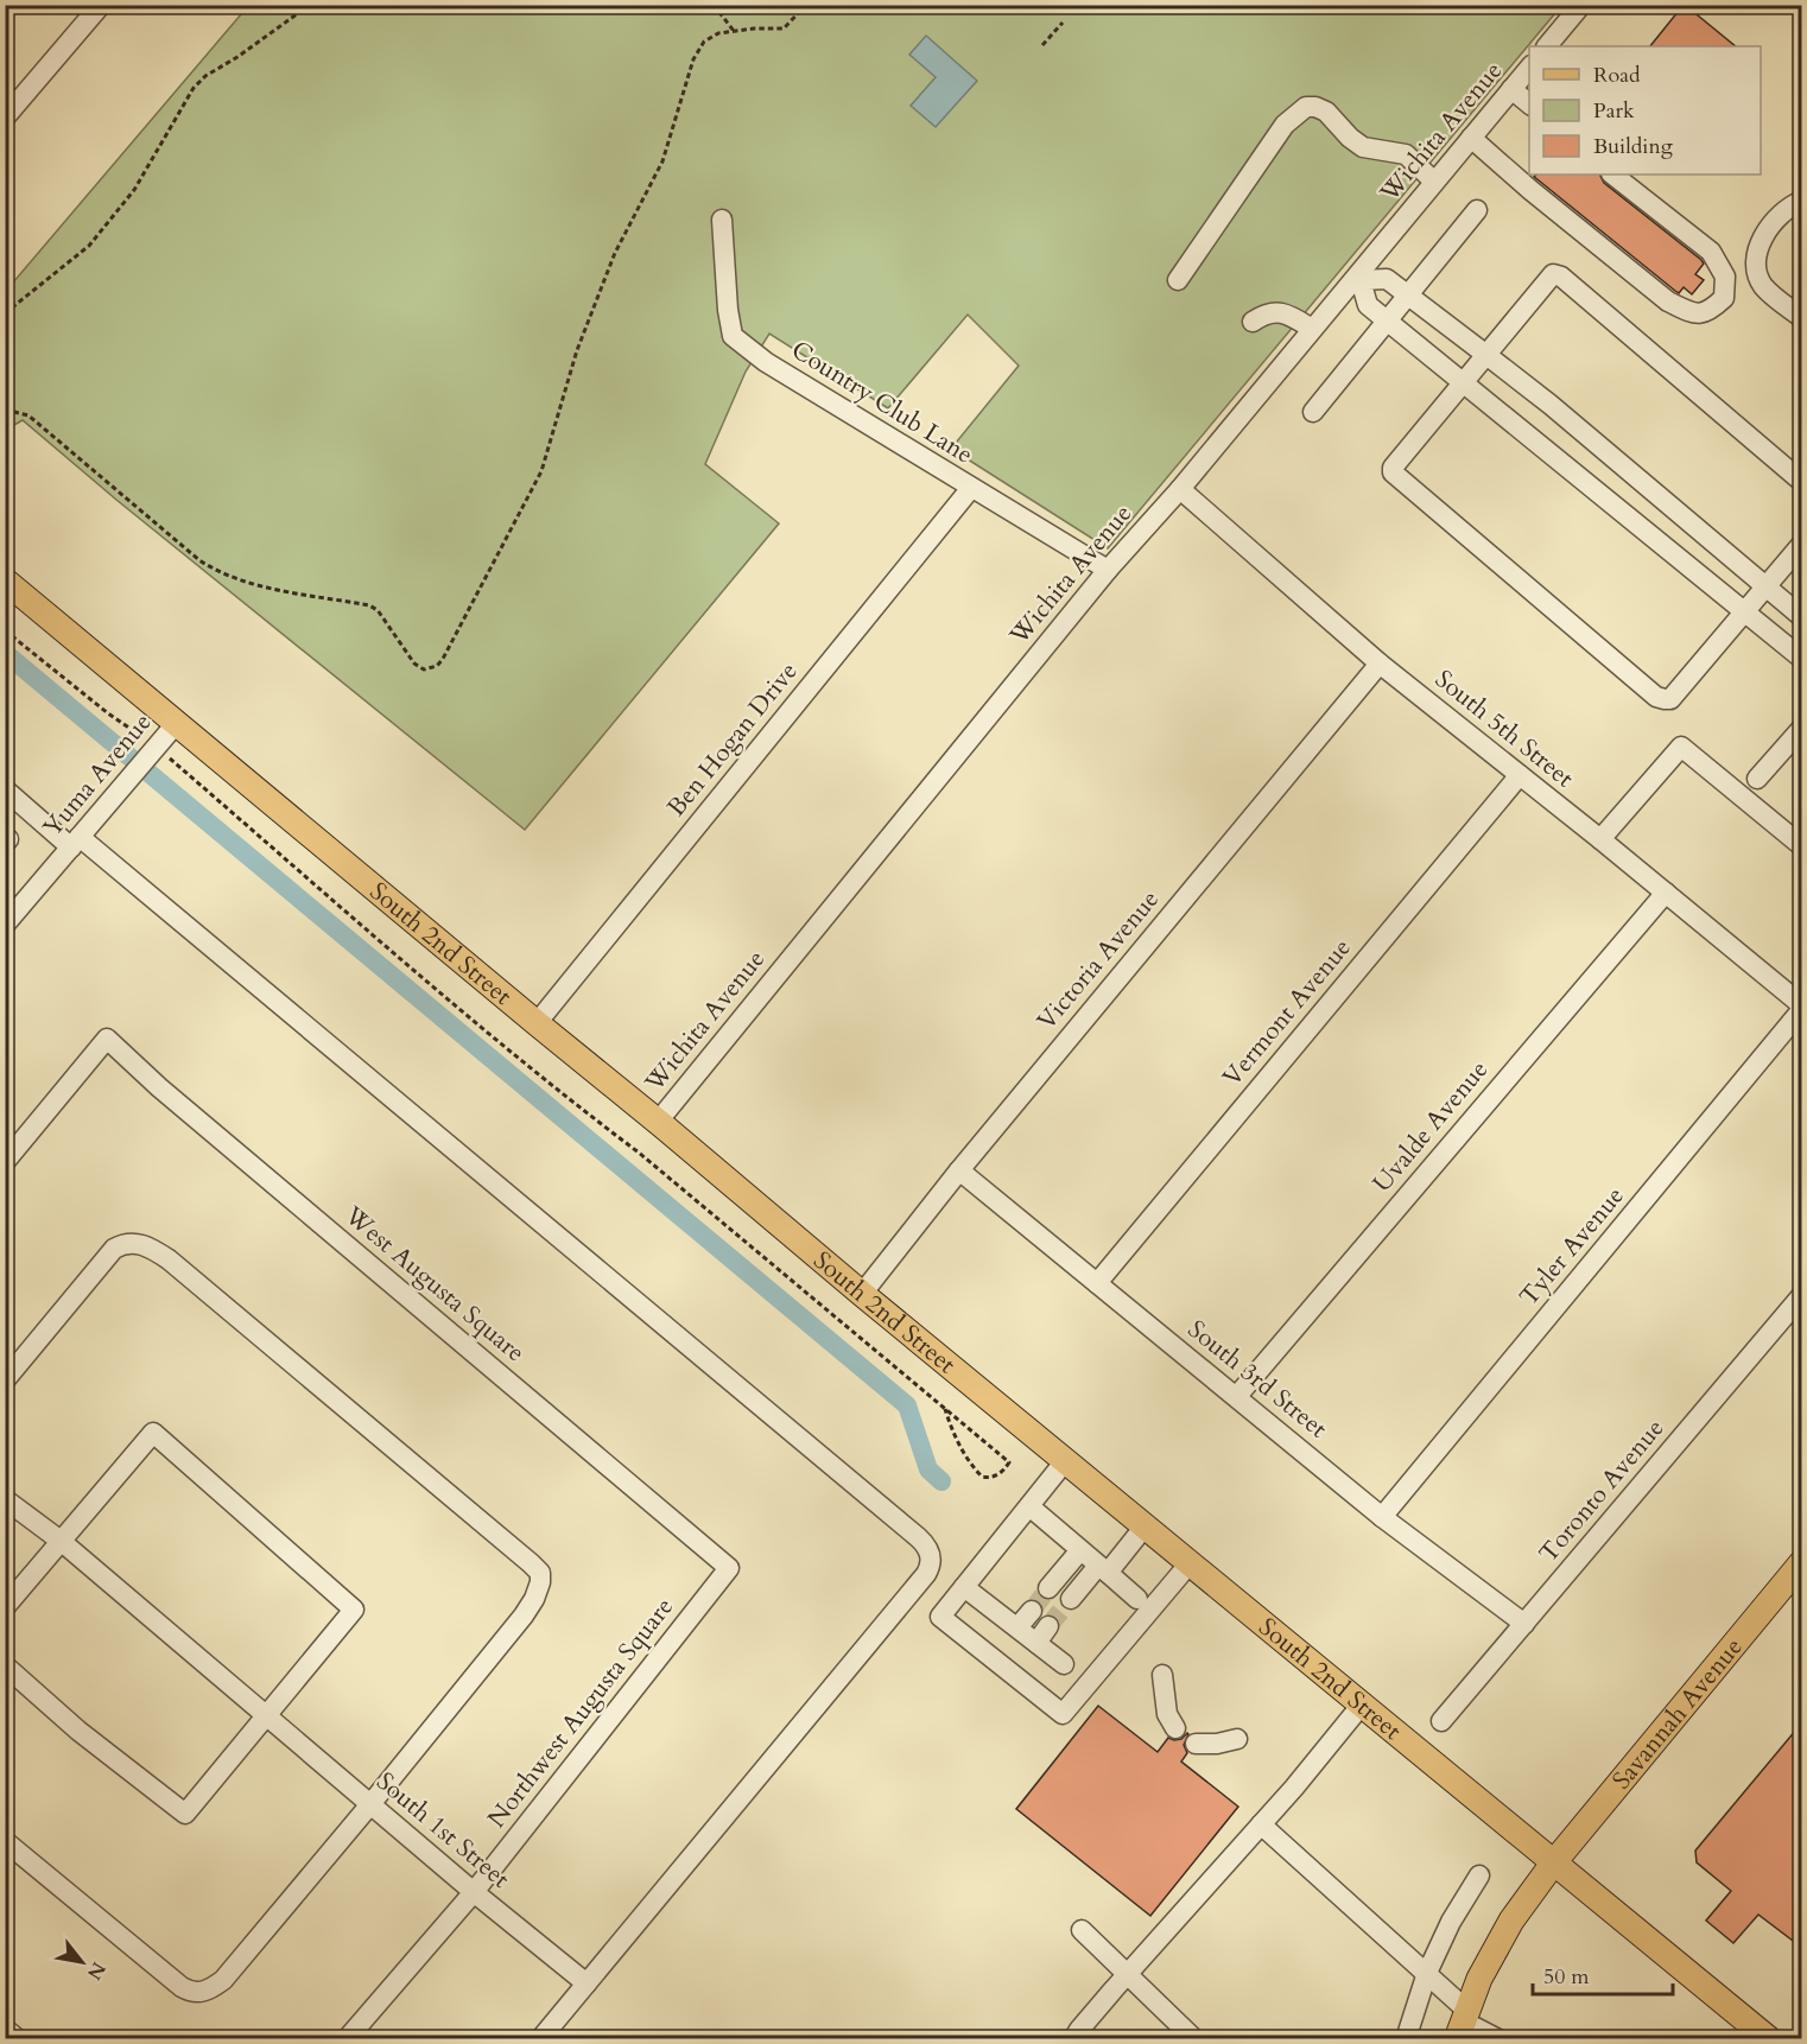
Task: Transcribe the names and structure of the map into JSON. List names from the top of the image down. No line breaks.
{"streets":{"main road":["South 2nd Street","Savannah Avenue"],"street":["Wichita Avenue","Country Club Lane","South 5th Street","Ben Hogan Drive","Yuma Avenue","Victoria Avenue","Vermont Avenue","Uvalde Avenue","Tyler Avenue","West Augusta Square","South 3rd Street","Toronto Avenue","Northwest Augusta Square","South 1st Street"]},"crossings":[["Wichita Avenue","Country Club Lane"],["Wichita Avenue","South 5th Street"],["Wichita Avenue","South 2nd Street"],["Country Club Lane","Ben Hogan Drive"],["South 5th Street","Victoria Avenue"],["South 5th Street","Vermont Avenue"],["South 5th Street","Uvalde Avenue"],["South 5th Street","Tyler Avenue"],["Ben Hogan Drive","South 2nd Street"],["Yuma Avenue","South 2nd Street"],["South 2nd Street","Victoria Avenue"],["South 2nd Street","Savannah Avenue"],["Victoria Avenue","South 3rd Street"],["Vermont Avenue","South 3rd Street"],["Uvalde Avenue","South 3rd Street"],["Tyler Avenue","South 3rd Street"],["West Augusta Square","Northwest Augusta Square"],["South 3rd Street","Toronto Avenue"],["Northwest Augusta Square","South 1st Street"]],"legend":["Road","Park","Building"],"scale_bar":"50 m","north":"bottom right"}
